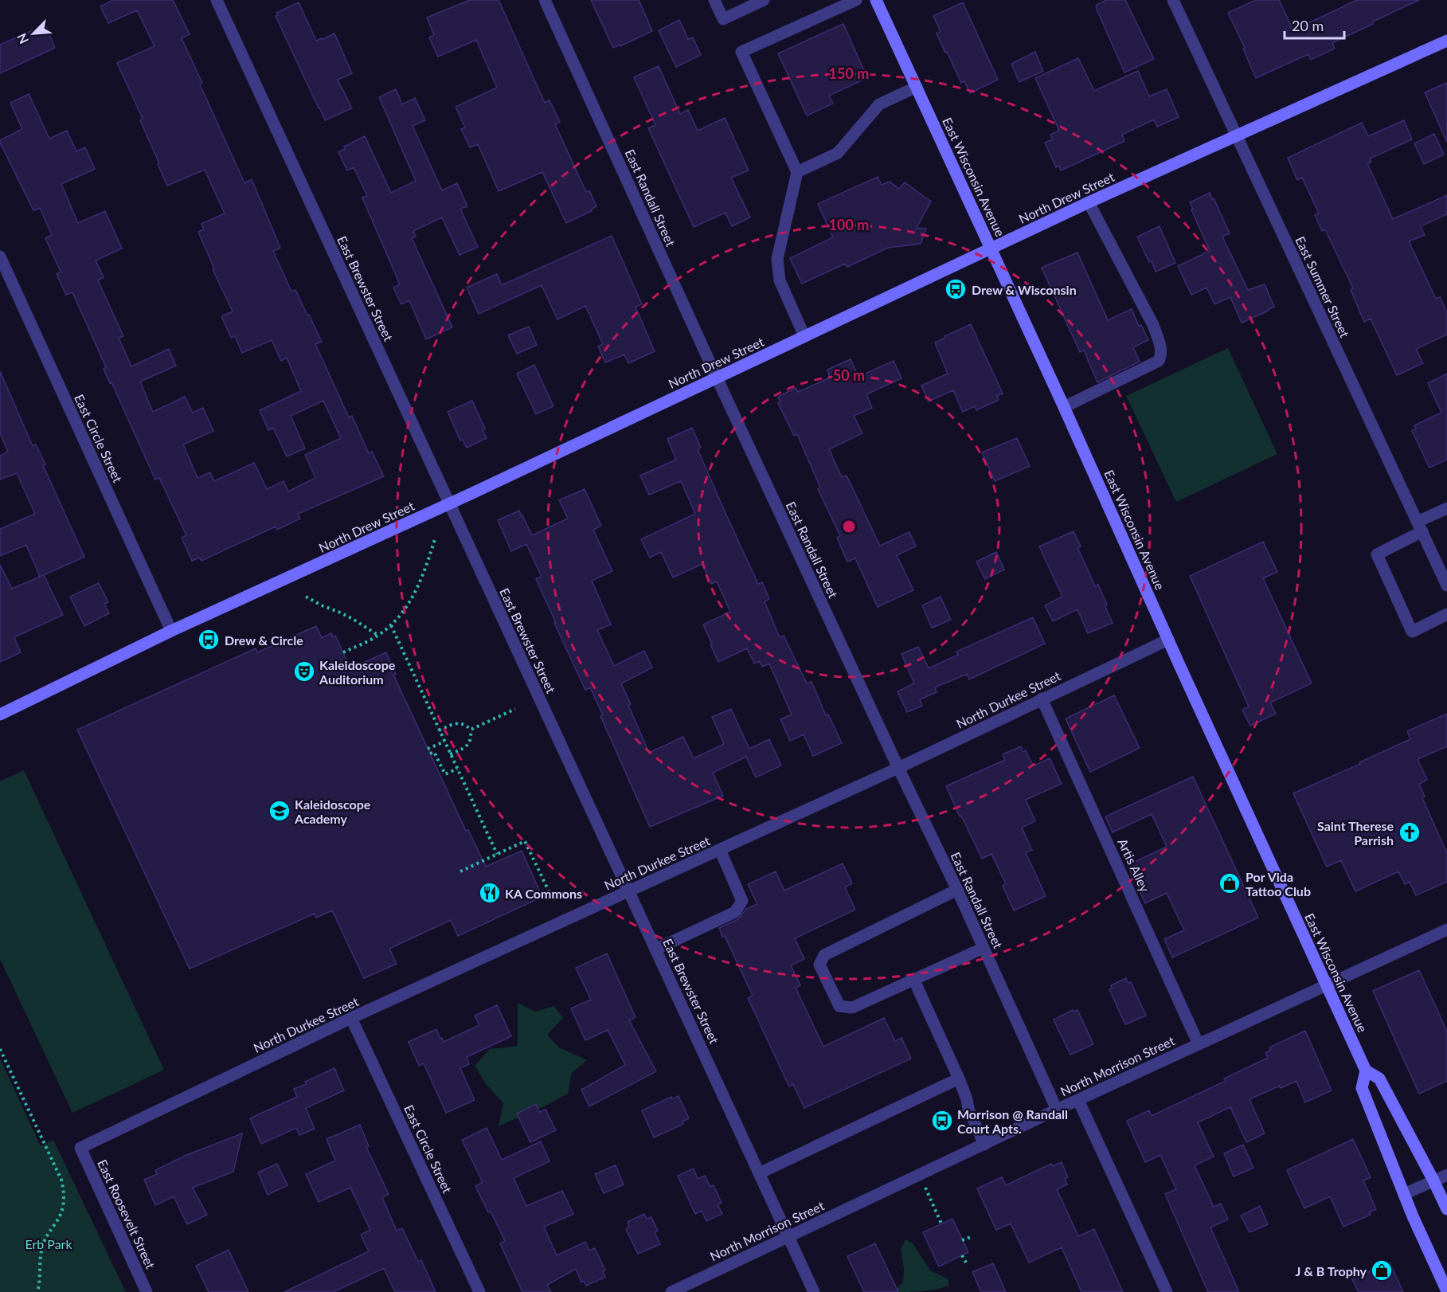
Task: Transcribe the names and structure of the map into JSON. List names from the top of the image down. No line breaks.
{"streets":{"street":["East Wisconsin Avenue","East Randall Street","North Drew Street","East Summer Street","East Brewster Street","East Circle Street","North Durkee Street","Artis Alley","North Morrison Street","East Roosevelt Street"]},"crossings":[["East Wisconsin Avenue","North Drew Street"],["East Wisconsin Avenue","North Durkee Street"],["East Wisconsin Avenue","North Morrison Street"],["East Randall Street","North Drew Street"],["East Randall Street","North Durkee Street"],["East Randall Street","North Morrison Street"],["North Drew Street","East Summer Street"],["North Drew Street","East Brewster Street"],["North Drew Street","East Circle Street"],["East Brewster Street","North Durkee Street"],["East Brewster Street","North Morrison Street"],["East Circle Street","North Durkee Street"],["North Durkee Street","Artis Alley"],["North Durkee Street","East Roosevelt Street"],["Artis Alley","North Morrison Street"]],"parks":["Erb Park"],"places":{"bus stop":["Drew & Wisconsin","Drew & Circle","Morrison @ Randall Court Apts."],"theatre":["Kaleidoscope Auditorium"],"school or university":["Kaleidoscope Academy"],"church":["Saint Therese Parrish"],"shop":["Por Vida Tattoo Club","J & B Trophy"],"restaurant":["KA Commons"]},"scale_bar":"20 m","north":"bottom left","rings":["150 m","100 m","50 m"]}
